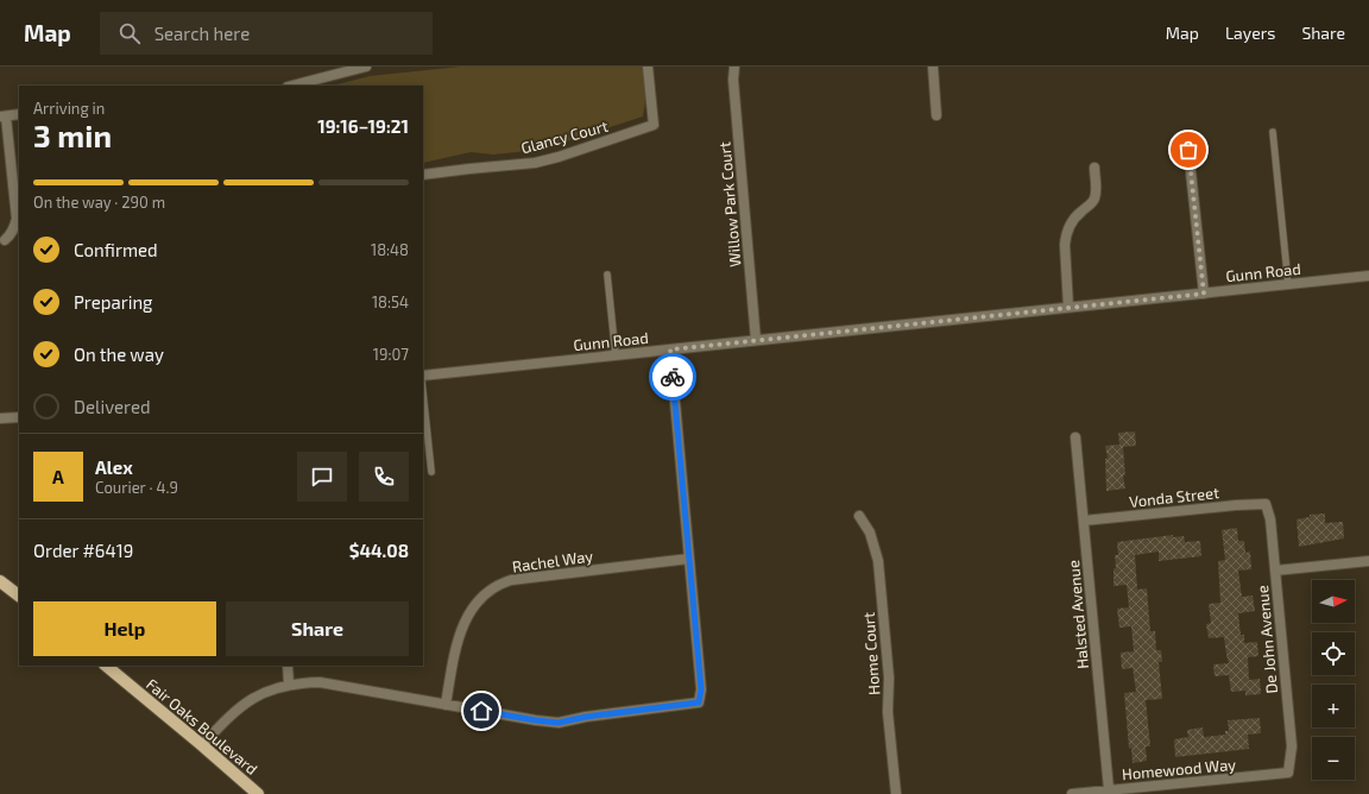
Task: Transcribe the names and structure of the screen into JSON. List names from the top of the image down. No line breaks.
{"streets":{"main road":["Fair Oaks Boulevard"],"street":["Glancy Court","Willow Park Court","Gunn Road","Vonda Street","Rachel Way","Halsted Avenue","De John Avenue","Home Court","Homewood Way"]},"crossings":[["Willow Park Court","Gunn Road"],["Vonda Street","Halsted Avenue"],["Vonda Street","De John Avenue"],["Halsted Avenue","Homewood Way"],["De John Avenue","Homewood Way"]],"north":"right","page":{"header":"Map","search":"Search here","nav":["Map","Layers","Share"],"heading":["3 min","Arriving in","19:16–19:21"],"panel":["Alex","Courier · 4.9","Order #6419","$44.08"],"bar":"On the way · 290 m","list":[["Confirmed","18:48"],["Preparing","18:54"],["On the way","19:07"],"Delivered"],"round":"A","map_buttons":["+","−"],"buttons":["Help","Share"]}}
